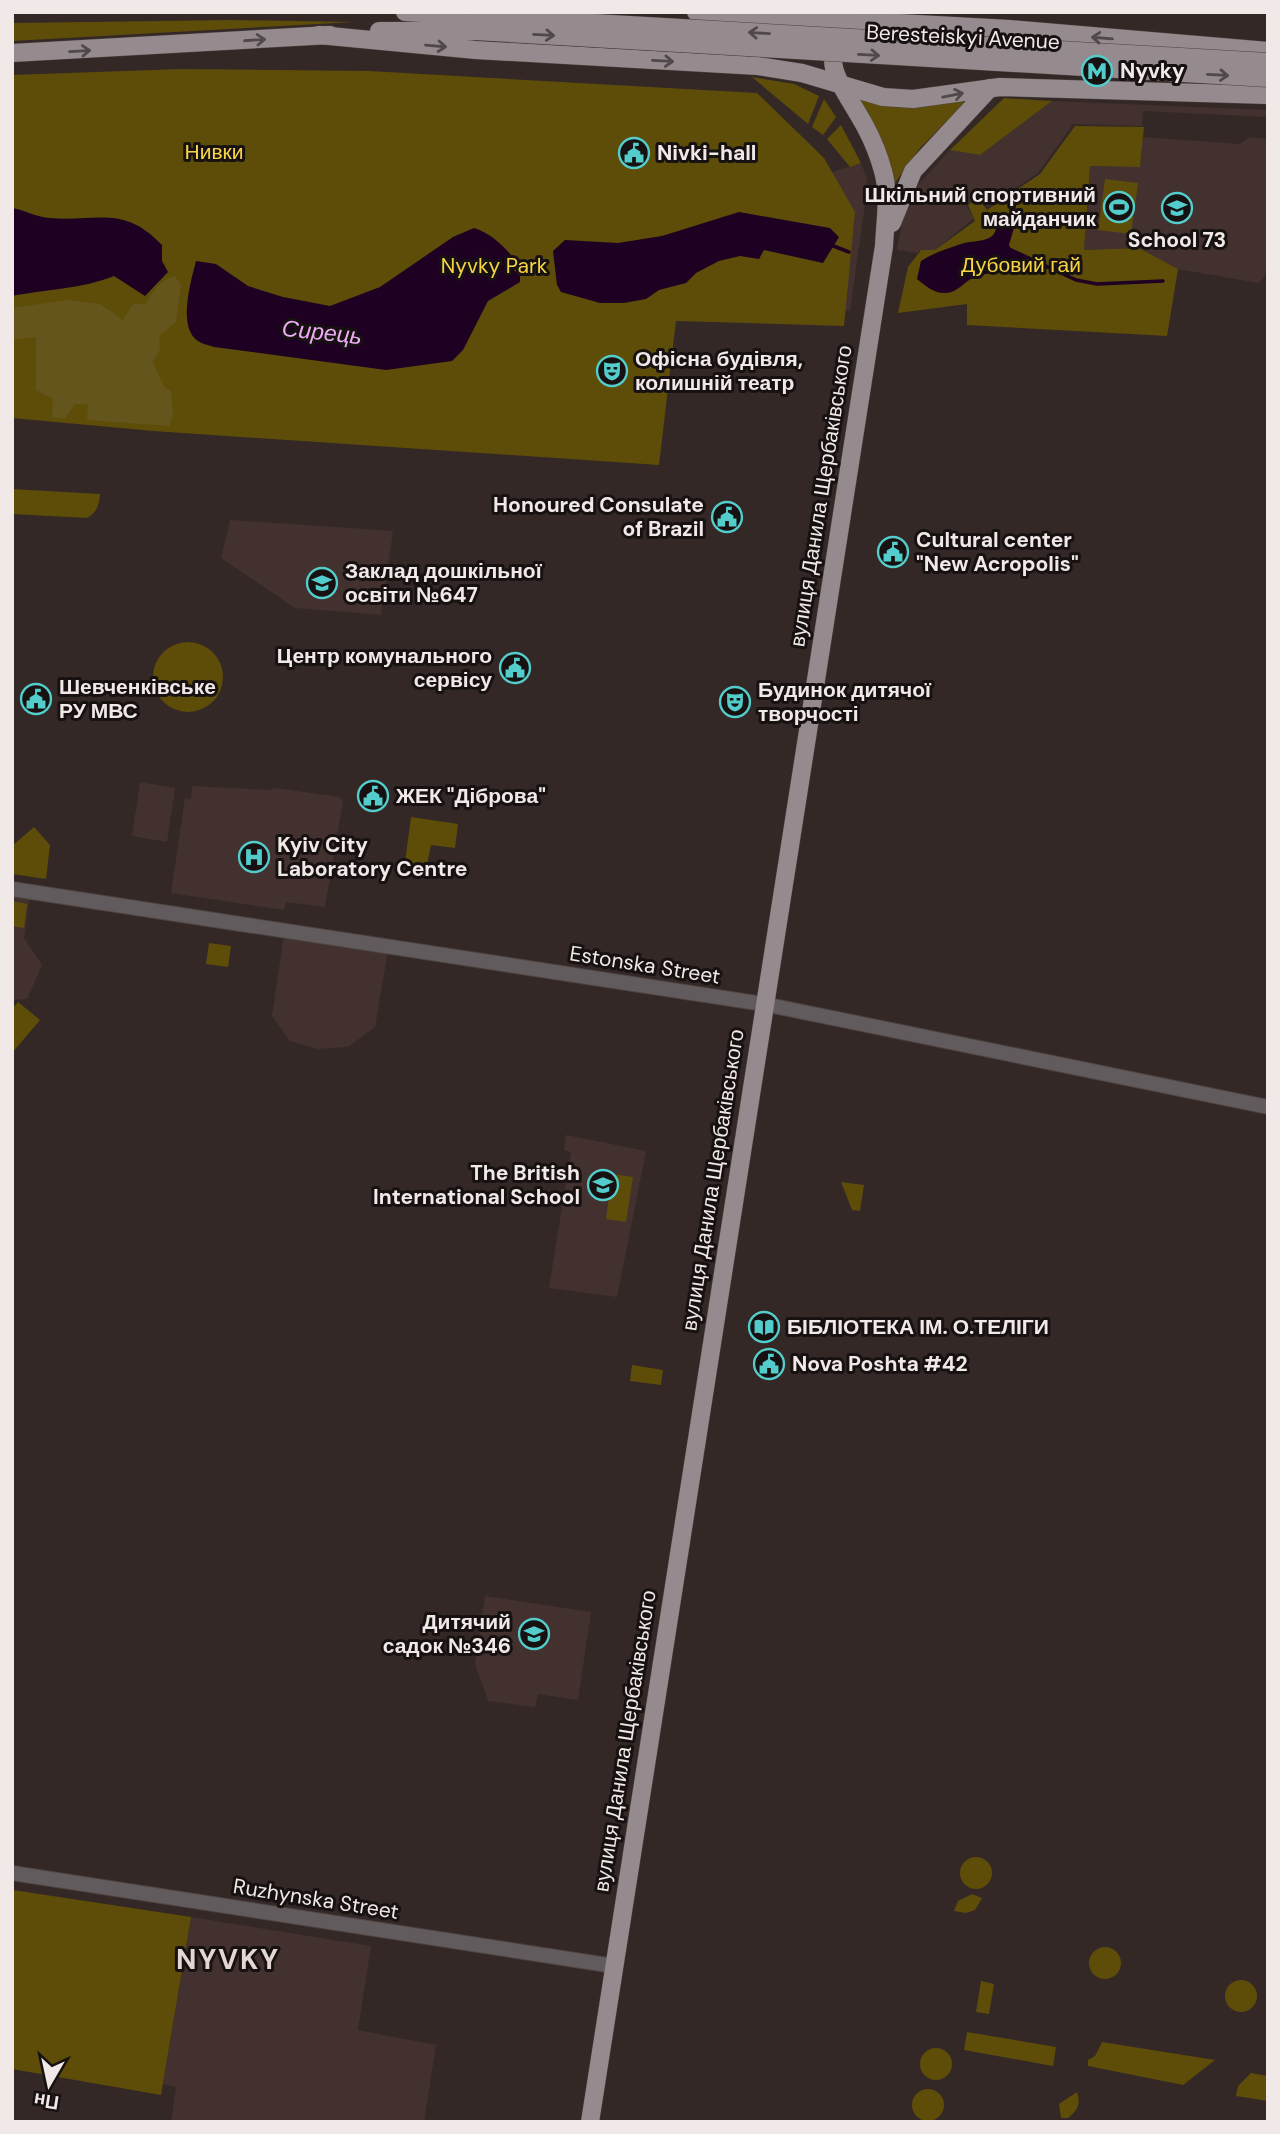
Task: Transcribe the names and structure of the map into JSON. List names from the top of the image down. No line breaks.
{"streets":{"main road":["Beresteiskyi Avenue","вулиця Данила Щербаківського"],"street":["Estonska Street","Ruzhynska Street"]},"crossings":[["Beresteiskyi Avenue","вулиця Данила Щербаківського"],["вулиця Данила Щербаківського","Estonska Street"],["вулиця Данила Щербаківського","Ruzhynska Street"]],"districts":["NYVKY"],"water":["Сирець"],"parks":["Нивки","Дубовий гай","Nyvky Park"],"places":{"metro station":["Nyvky"],"public building":["Nivki-hall","Honoured Consulate of Brazil","Cultural center \"New Acropolis\"","Центр комунального сервісу","Шевченківське РУ МВС","ЖЕК \"Діброва\"","Nova Poshta #42"],"sports":["Шкільний спортивний майданчик"],"school or university":["School 73","Заклад дошкільної освіти №647","The British International School","Дитячий садок №346"],"theatre":["Офісна будівля, колишній театр","Будинок дитячої творчості"],"hospital":["Kyiv City Laboratory Centre"],"library":["БІБЛІОТЕКА ІМ. О.ТЕЛІГИ"]},"north":"bottom"}
